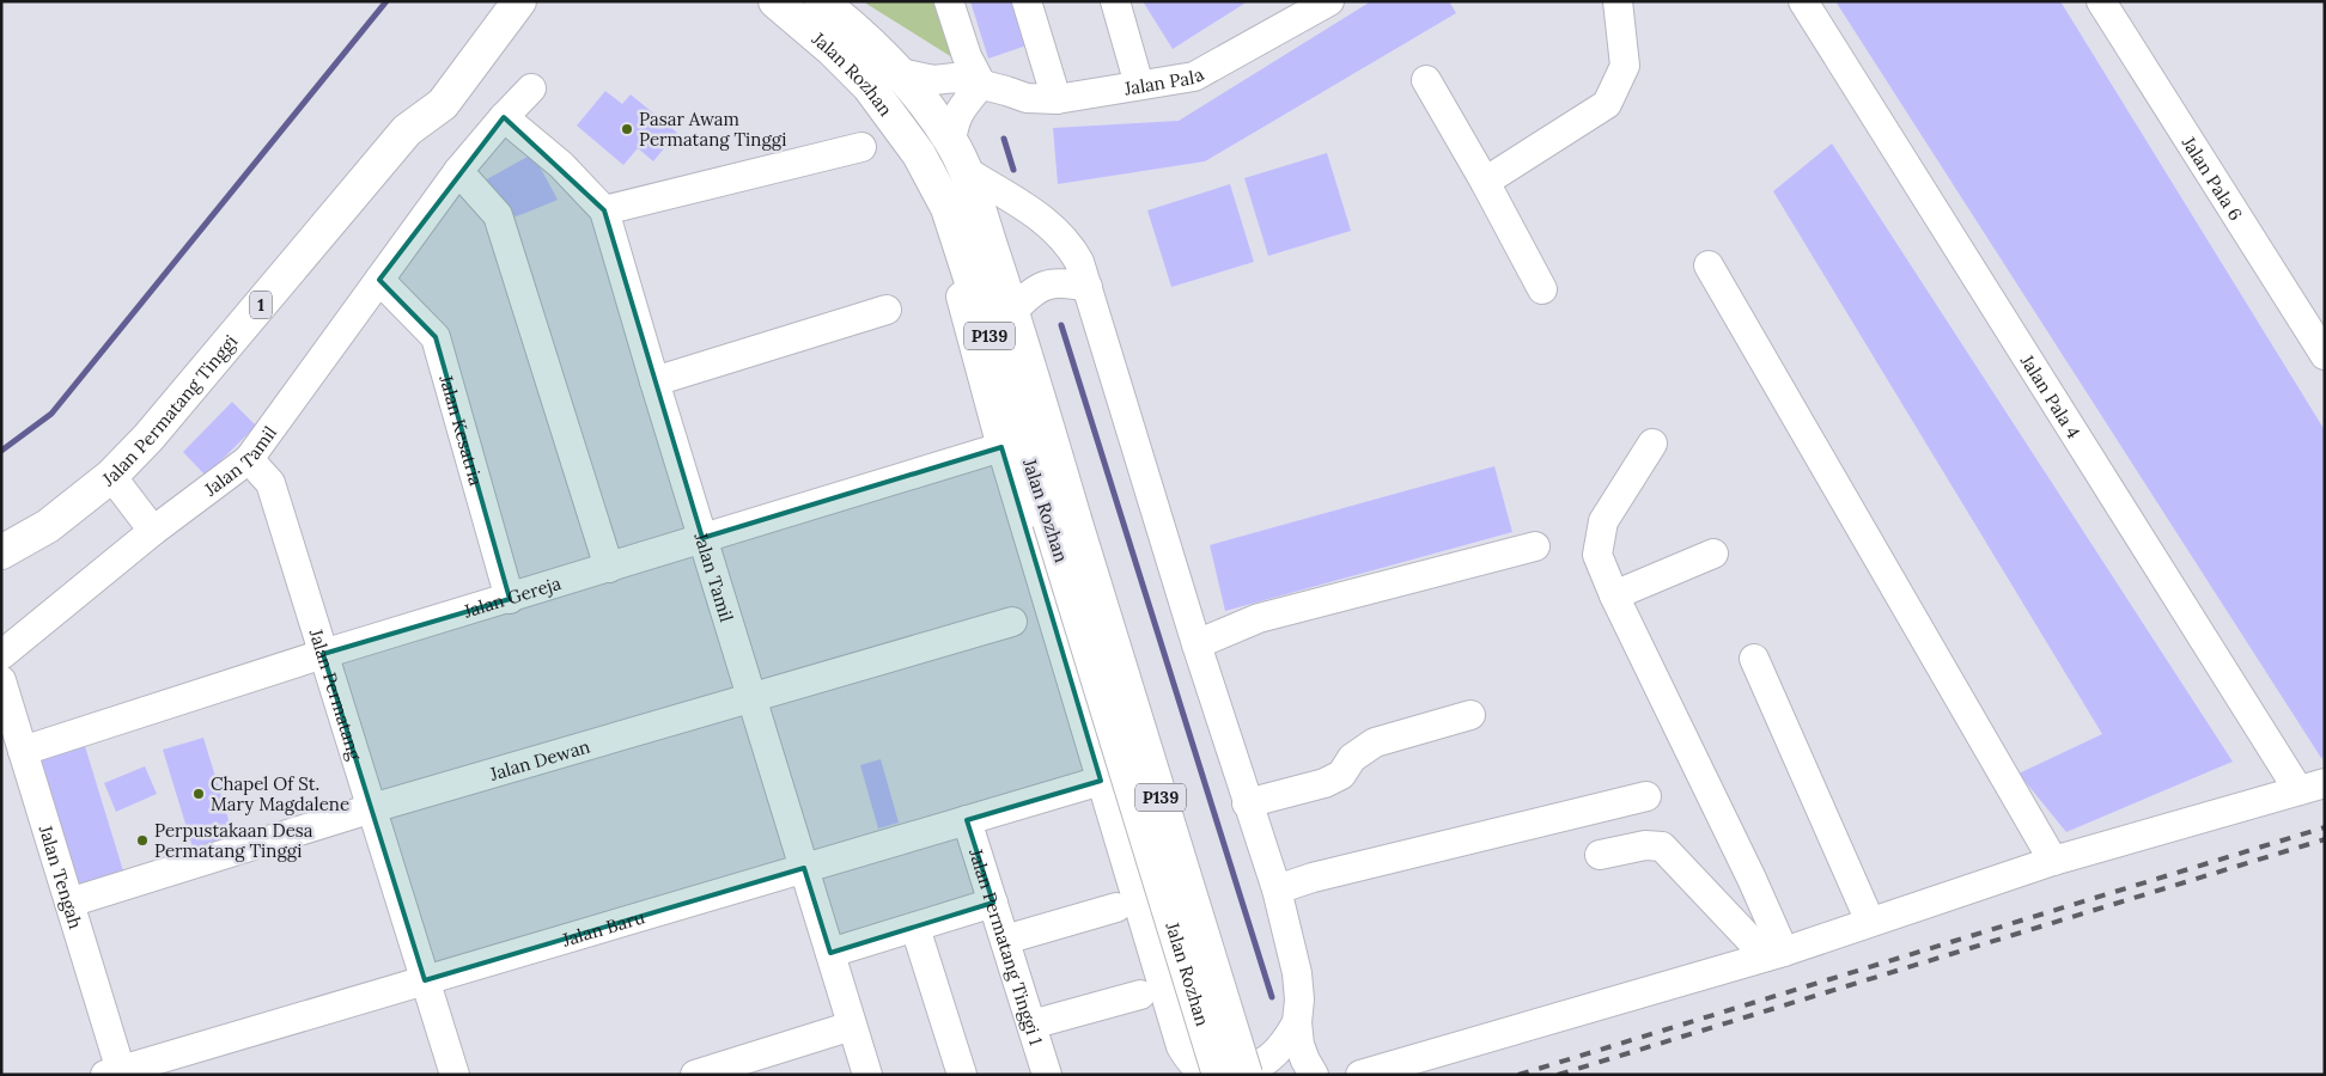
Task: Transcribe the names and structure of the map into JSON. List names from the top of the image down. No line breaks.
{"streets":{"main road":["Jalan Rozhan","1","P139","Jalan Permatang Tinggi"],"street":["Jalan Pala","Jalan Pala 6","Jalan Pala 4","Jalan Kesatria","Jalan Tamil","Jalan Gereja","Jalan Permatang","Jalan Dewan","Jalan Tengah","Jalan Baru","Jalan Permatang Tinggi 1"]},"crossings":[["Jalan Rozhan","Jalan Pala"],["Jalan Kesatria","Jalan Tamil"],["Jalan Kesatria","Jalan Gereja"],["Jalan Tamil","Jalan Gereja"],["Jalan Tamil","Jalan Permatang"],["Jalan Tamil","Jalan Dewan"],["Jalan Tamil","Jalan Baru"],["Jalan Gereja","Jalan Permatang"],["Jalan Gereja","Jalan Tengah"],["Jalan Permatang","Jalan Dewan"],["Jalan Permatang","Jalan Baru"],["Jalan Dewan","Jalan Tengah"],["Jalan Tengah","Jalan Baru"],["Jalan Baru","Jalan Permatang Tinggi 1"]],"places":["Pasar Awam Permatang Tinggi","Chapel Of St. Mary Magdalene","Perpustakaan Desa Permatang Tinggi"]}
